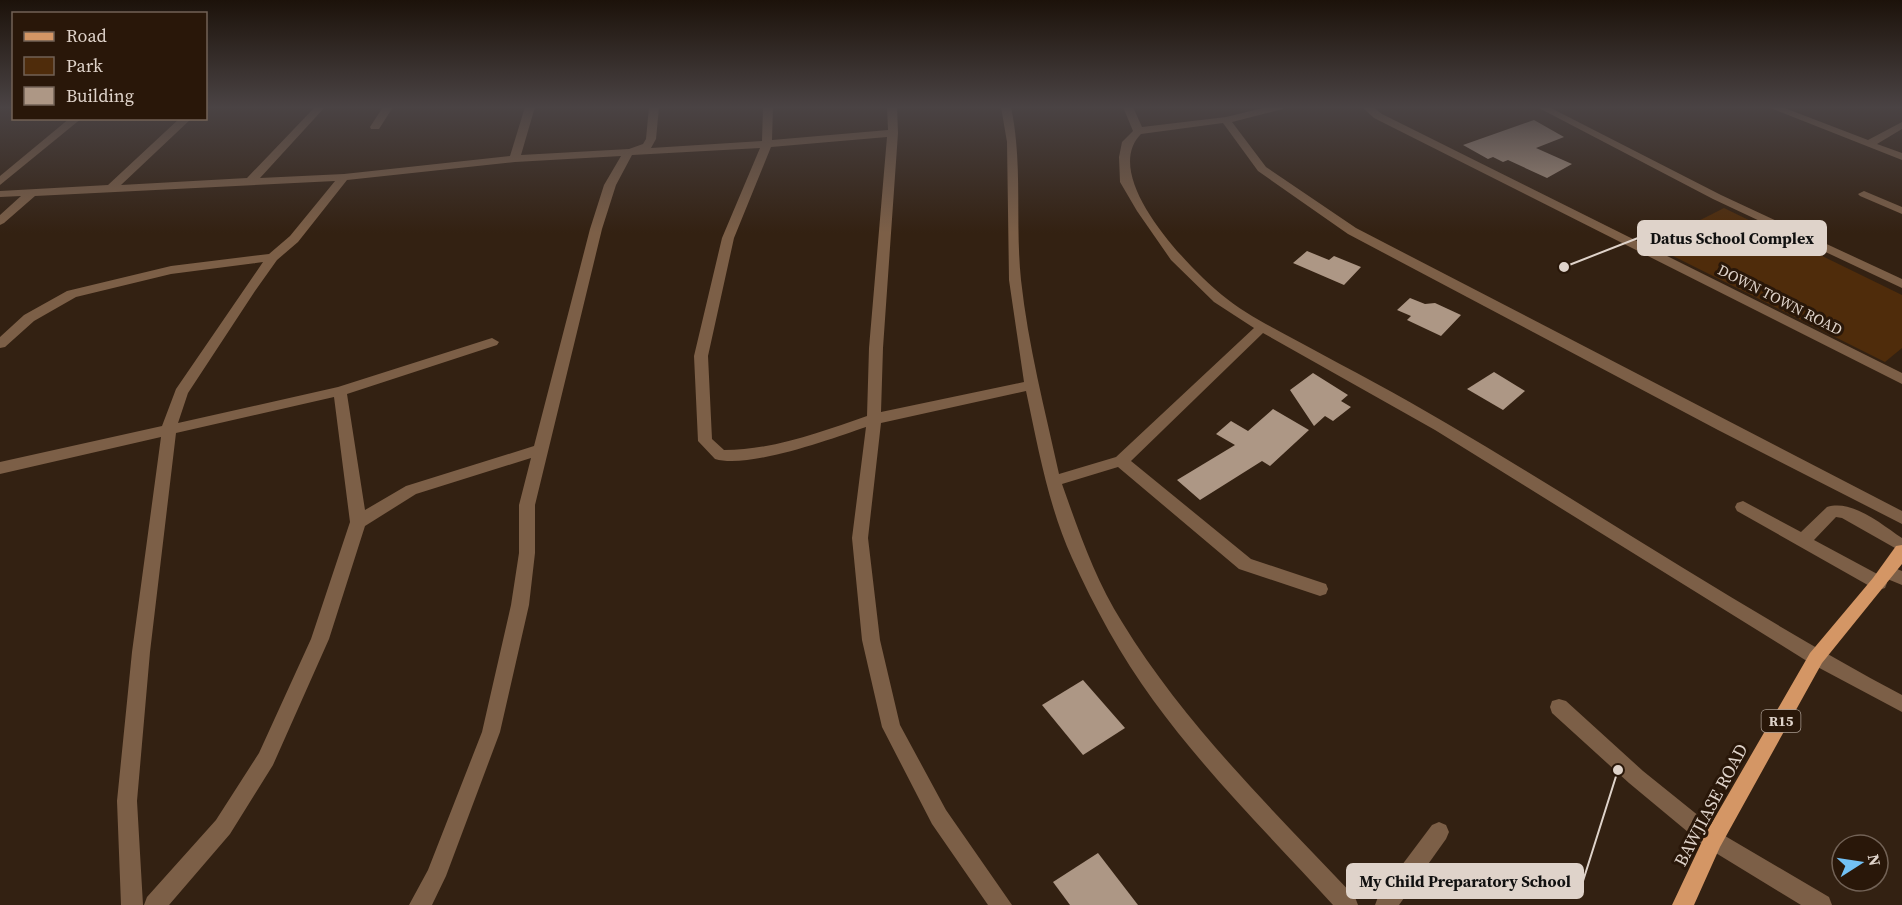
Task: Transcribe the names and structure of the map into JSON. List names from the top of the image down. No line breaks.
{"streets":{"main road":["R15","BAWJIASE ROAD"],"street":["DOWN TOWN ROAD"]},"places":["Datus School Complex","My Child Preparatory School"],"legend":["Road","Park","Building"],"north":"right"}
